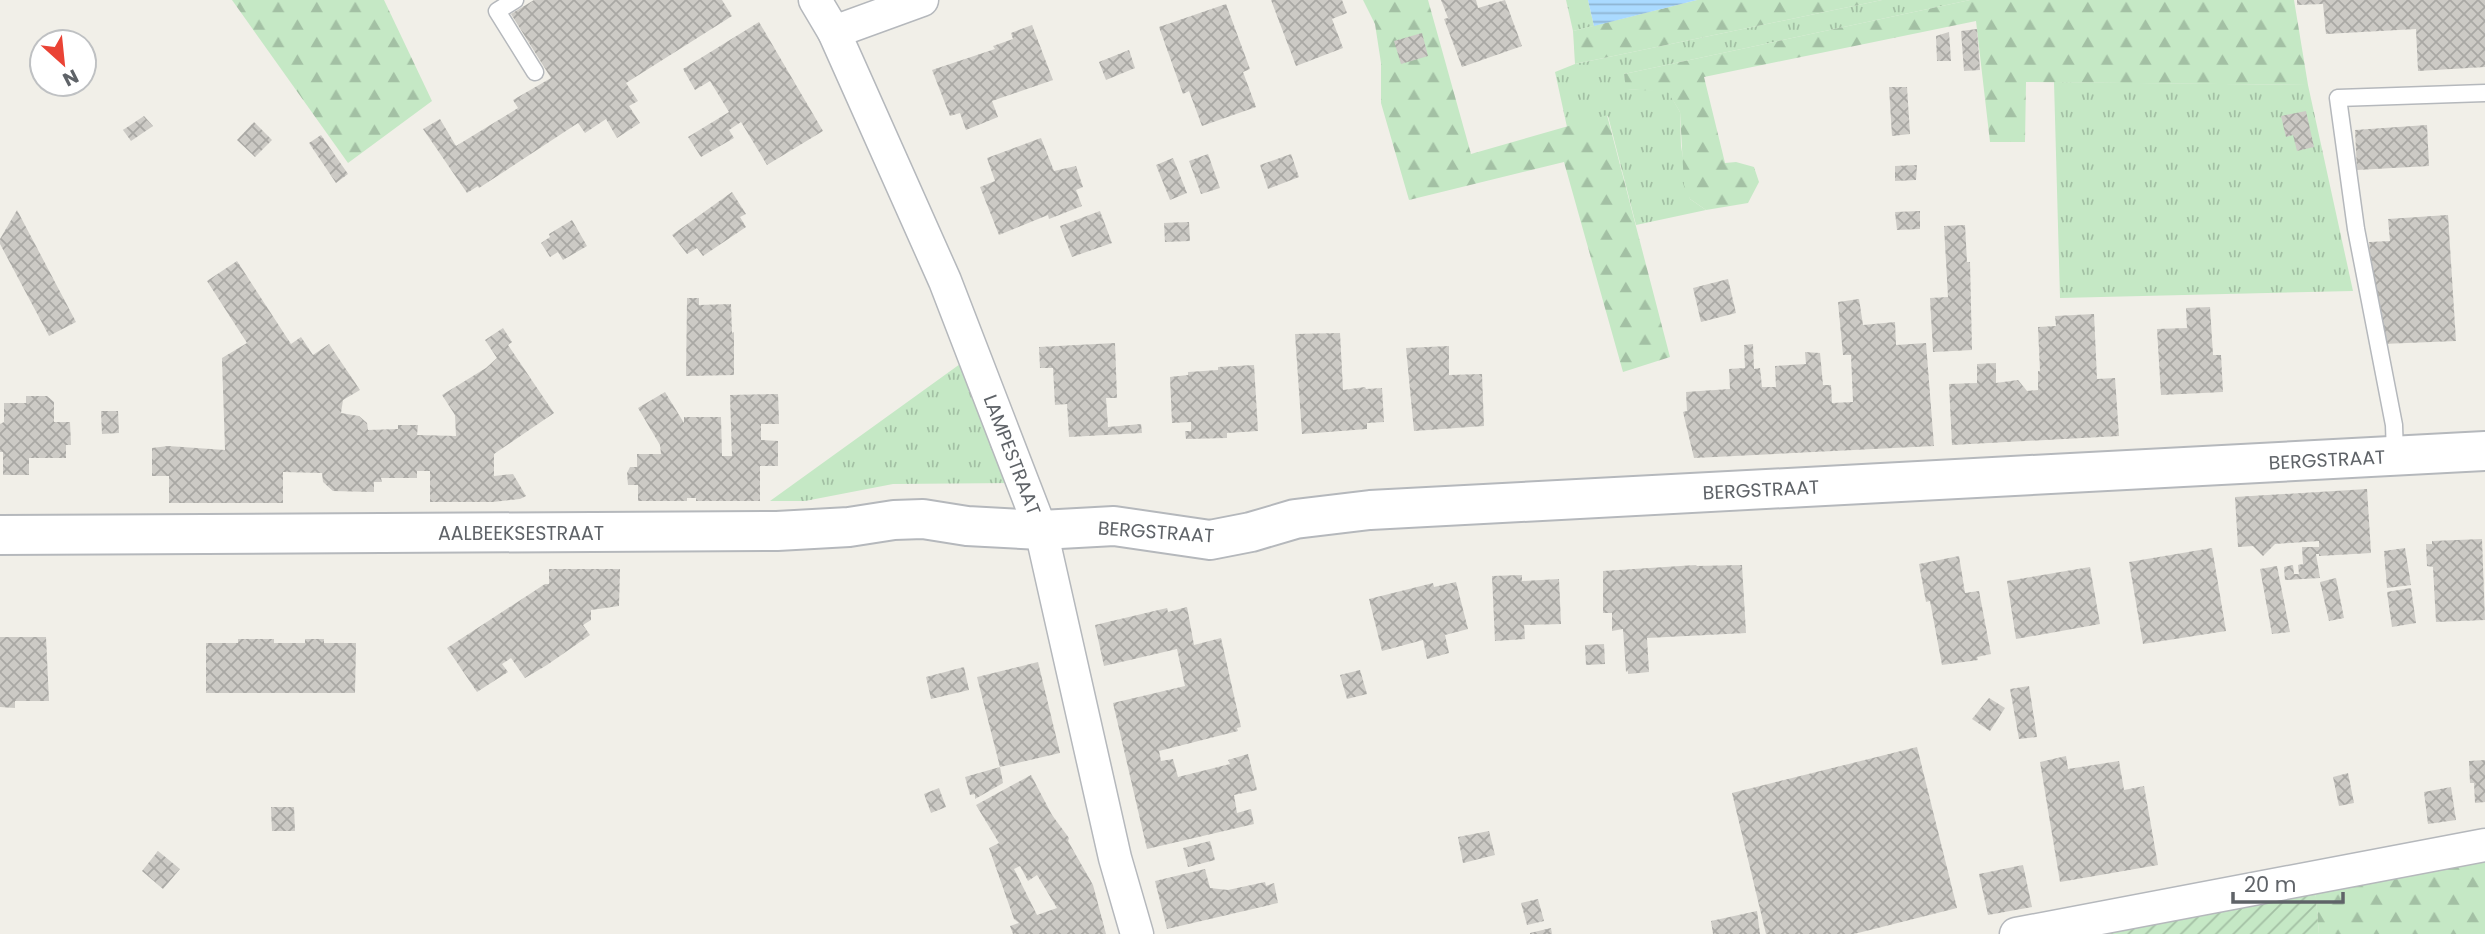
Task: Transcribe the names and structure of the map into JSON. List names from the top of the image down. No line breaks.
{"streets":{"street":["LAMPESTRAAT","BERGSTRAAT","AALBEEKSESTRAAT"]},"crossings":[["LAMPESTRAAT","BERGSTRAAT"],["LAMPESTRAAT","AALBEEKSESTRAAT"],["BERGSTRAAT","AALBEEKSESTRAAT"]],"scale_bar":"20 m","north":"bottom right"}
